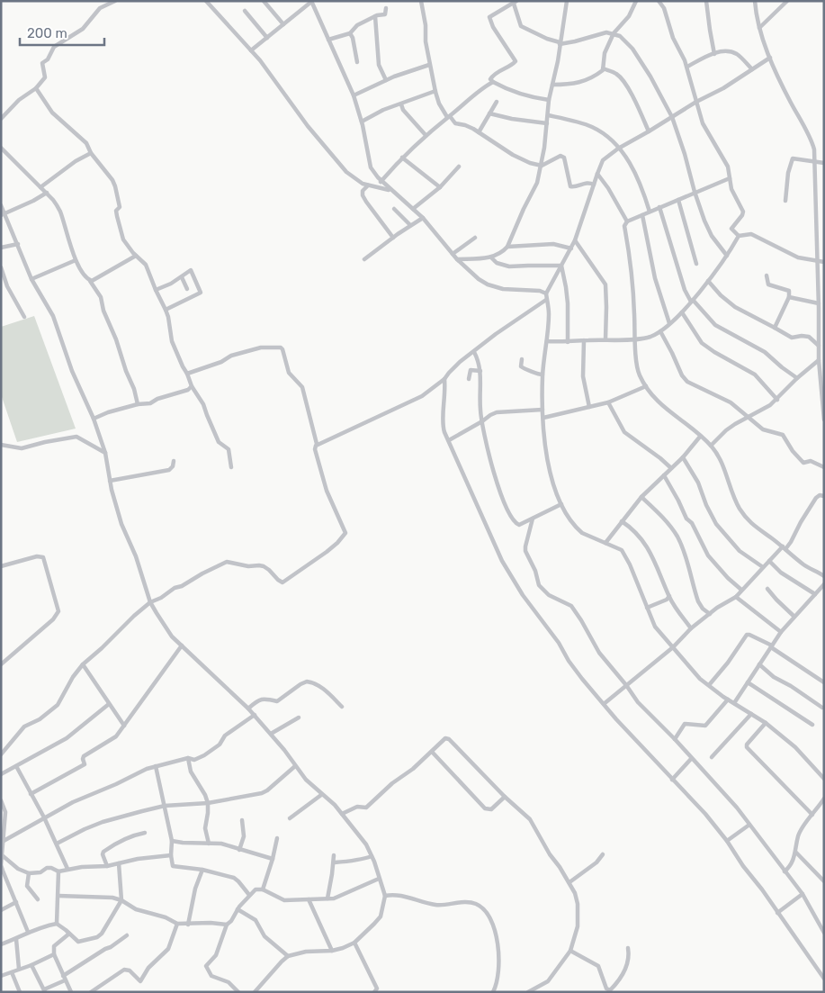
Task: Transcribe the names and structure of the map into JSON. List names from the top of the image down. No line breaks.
{"scale_bar":"200 m"}
